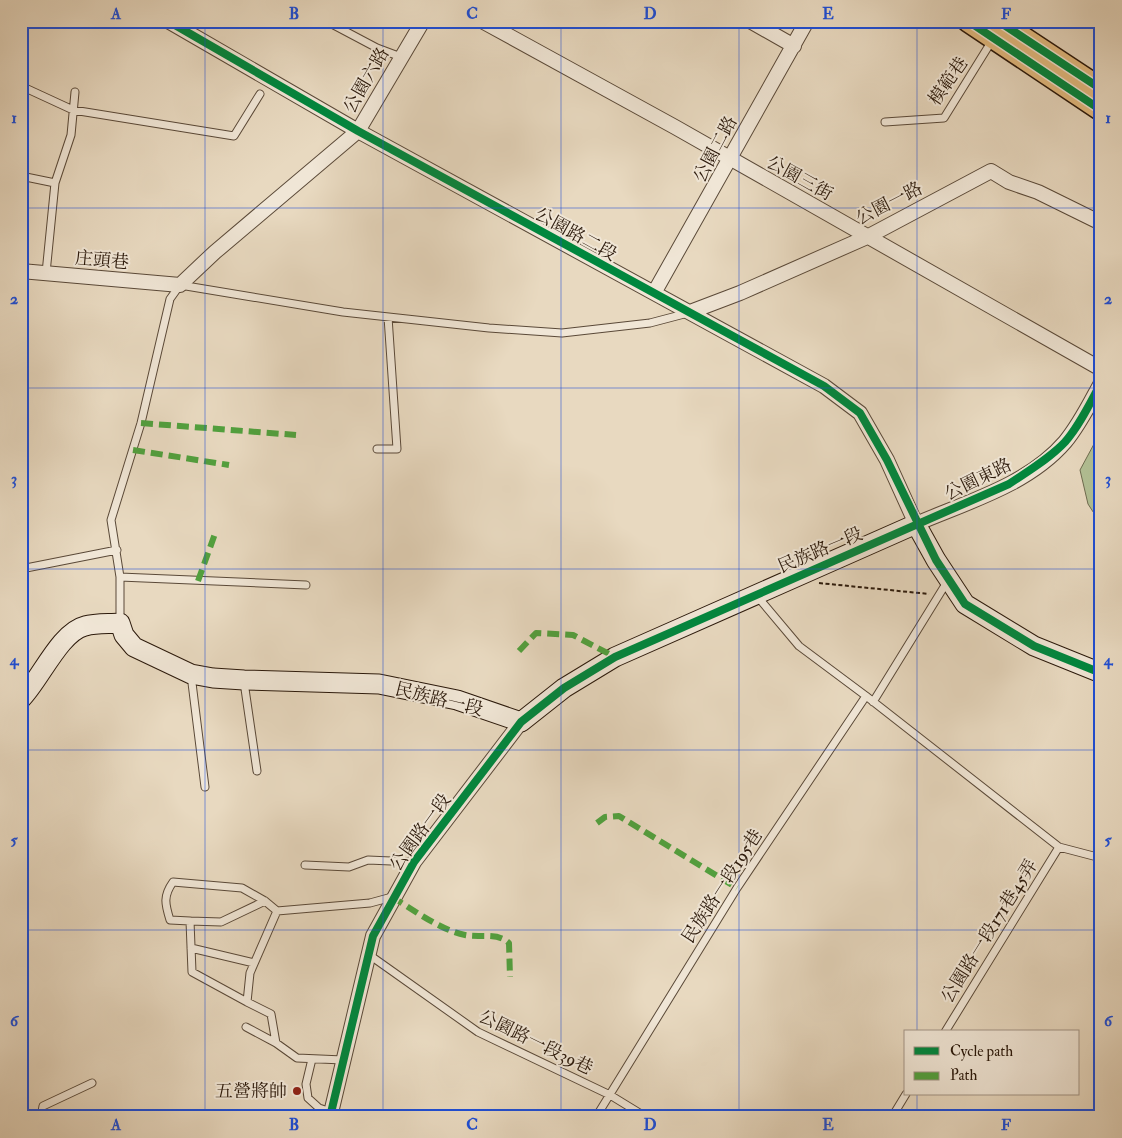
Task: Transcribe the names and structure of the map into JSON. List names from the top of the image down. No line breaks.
{"streets":{"street":["公園六路","公園二路","公園三街","公園一路","公園路二段","庄頭巷","公園東路","民族路一段","公園路一段"],"lane":["模範巷","民族路一段195巷","公園路一段171巷45弄","公園路一段39巷"]},"crossings":[["公園六路","公園路二段"],["公園二路","公園三街"],["公園二路","公園路二段"],["公園三街","公園一路"],["公園一路","公園路二段"],["公園路二段","公園東路"],["公園路二段","民族路一段"],["公園東路","民族路一段"],["民族路一段","公園路一段"],["公園路一段","公園路一段39巷"],["民族路一段195巷","公園路一段39巷"]],"places":["五營將帥"],"legend":["Cycle path","Path"],"grid":{"columns":["A","B","C","D","E","F"],"rows":["1","2","3","4","5","6"]}}
